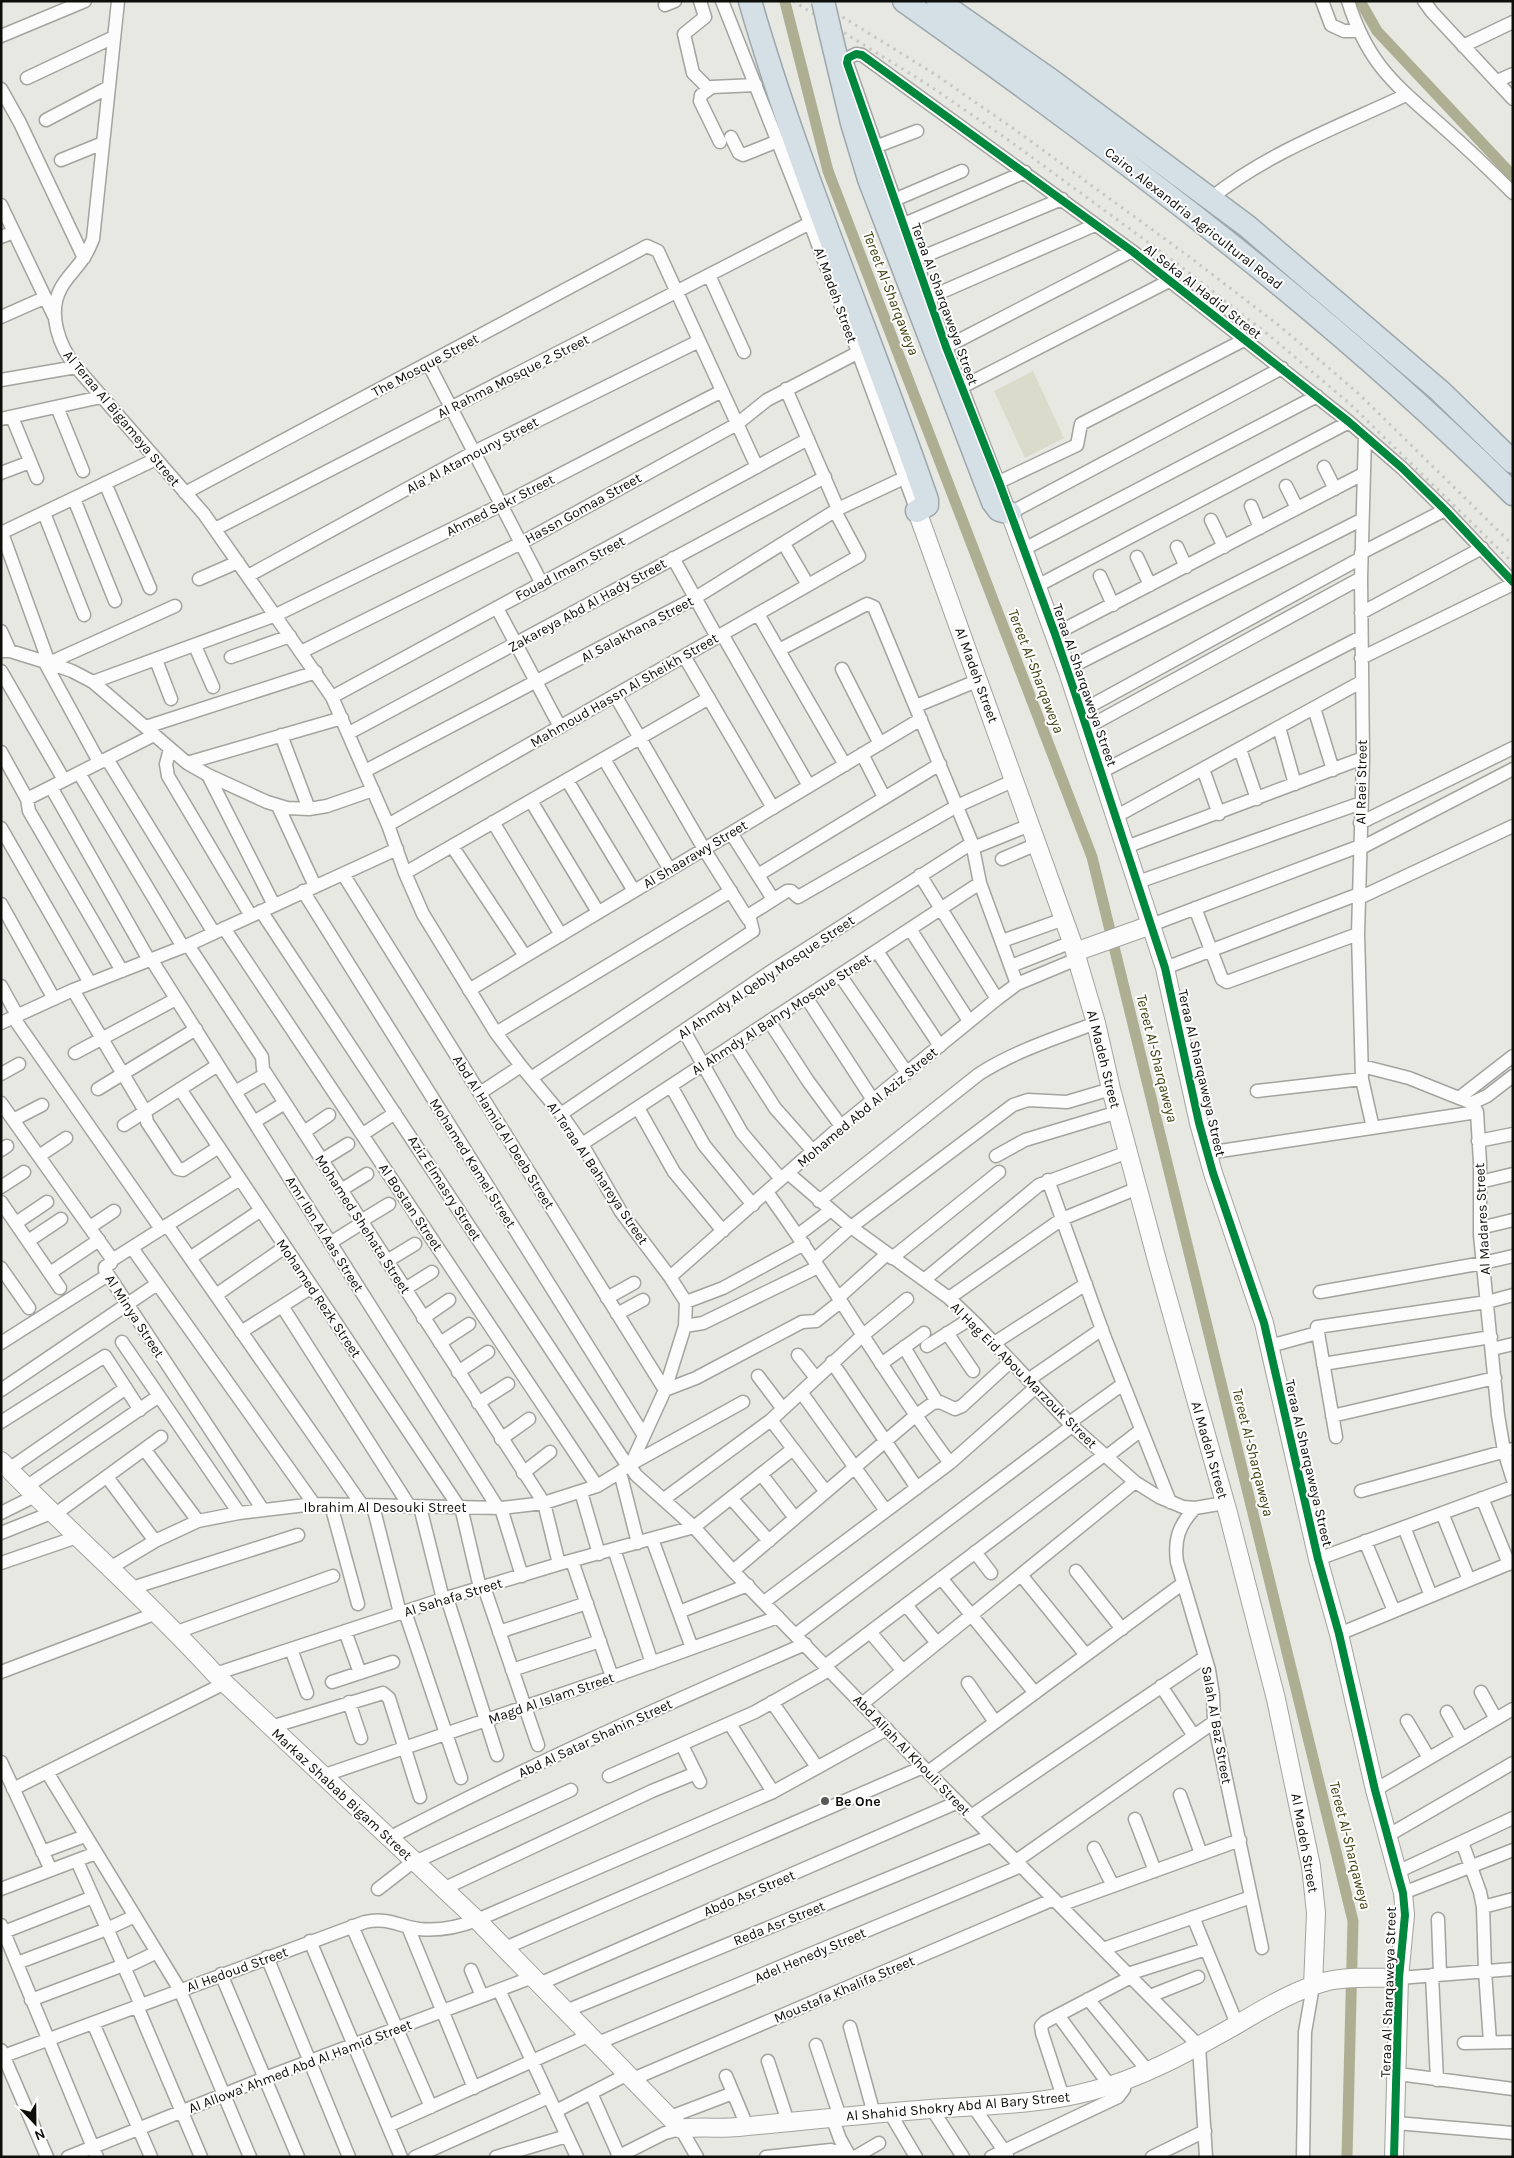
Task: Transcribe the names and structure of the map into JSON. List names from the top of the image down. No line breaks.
{"streets":{"highway":["Cairo, Alexandria Agricultural Road"],"main road":["Al Madeh Street","Teraa Al Sharqaweya Street","Markaz Shabab Bigam Street","Al Shahid Shokry Abd Al Bary Street"],"street":["Al Seka Al Hadid Street","The Mosque Street","Al Rahma Mosque 2 Street","Al Teraa Al Bigameya Street","Ala' Al Atamouny Street","Ahmed Sakr Street","Hassn Gomaa Street","Fouad Imam Street","Zakareya Abd Al Hady Street","Al Salakhana Street","Mahmoud Hassn Al Sheikh Street","Al Raei Street","Al Shaarawy Street","Al Ahmdy Al Qebly Mosque Street","Al Ahmdy Al Bahry Mosque Street","Mohamed Abd Al Aziz Street","Abd Al Hamid Al Deeb Street","Mohamed Kamel Street","Al Teraa Al Bahareya Street","Aziz Elmasry Street","Al Bostan Street","Al Madares Street","Mohamed Shehata Street","Amr Ibn Al Aas Street","Mohamed Rezk Street","Al Minya Street","Al Hag Eid Abou Marzouk Street","Ibrahim Al Desouki Street","Al Sahafa Street","Magd Al Islam Street","Salah Al Baz Street","Abd Al Satar Shahin Street","Abd Allah Al Khouli Street","Abdo Asr Street","Reda Asr Street","Adel Henedy Street","Al Hedoud Street","Moustafa Khalifa Street","Al Allowa' Ahmed Abd Al Hamid Street"]},"crossings":[["Al Seka Al Hadid Street","Teraa Al Sharqaweya Street"],["Al Seka Al Hadid Street","Al Raei Street"],["Al Madeh Street","Al Rahma Mosque 2 Street"],["Al Madeh Street","Hassn Gomaa Street"],["Al Madeh Street","Al Salakhana Street"],["Al Madeh Street","Al Ahmdy Al Qebly Mosque Street"],["Al Madeh Street","Mohamed Abd Al Aziz Street"],["Al Madeh Street","Al Hag Eid Abou Marzouk Street"],["Al Madeh Street","Al Shahid Shokry Abd Al Bary Street"],["Teraa Al Sharqaweya Street","Al Shahid Shokry Abd Al Bary Street"],["The Mosque Street","Al Rahma Mosque 2 Street"],["The Mosque Street","Al Teraa Al Bigameya Street"],["Al Rahma Mosque 2 Street","Al Teraa Al Bigameya Street"],["Al Teraa Al Bigameya Street","Ala' Al Atamouny Street"],["Al Teraa Al Bigameya Street","Ahmed Sakr Street"],["Al Teraa Al Bigameya Street","Hassn Gomaa Street"],["Al Teraa Al Bigameya Street","Fouad Imam Street"],["Al Teraa Al Bigameya Street","Zakareya Abd Al Hady Street"],["Al Teraa Al Bigameya Street","Al Salakhana Street"],["Al Teraa Al Bigameya Street","Al Teraa Al Bahareya Street"],["Al Salakhana Street","Mahmoud Hassn Al Sheikh Street"],["Mahmoud Hassn Al Sheikh Street","Al Teraa Al Bahareya Street"],["Al Shaarawy Street","Al Teraa Al Bahareya Street"],["Al Ahmdy Al Qebly Mosque Street","Al Teraa Al Bahareya Street"],["Al Ahmdy Al Qebly Mosque Street","Al Hag Eid Abou Marzouk Street"],["Al Ahmdy Al Bahry Mosque Street","Al Teraa Al Bahareya Street"],["Al Ahmdy Al Bahry Mosque Street","Al Hag Eid Abou Marzouk Street"],["Mohamed Abd Al Aziz Street","Al Teraa Al Bahareya Street"],["Mohamed Abd Al Aziz Street","Al Hag Eid Abou Marzouk Street"],["Aziz Elmasry Street","Ibrahim Al Desouki Street"],["Aziz Elmasry Street","Abd Allah Al Khouli Street"],["Al Bostan Street","Ibrahim Al Desouki Street"],["Mohamed Shehata Street","Ibrahim Al Desouki Street"],["Amr Ibn Al Aas Street","Ibrahim Al Desouki Street"],["Amr Ibn Al Aas Street","Al Sahafa Street"],["Mohamed Rezk Street","Ibrahim Al Desouki Street"],["Mohamed Rezk Street","Al Sahafa Street"],["Mohamed Rezk Street","Magd Al Islam Street"],["Al Minya Street","Ibrahim Al Desouki Street"],["Al Hag Eid Abou Marzouk Street","Salah Al Baz Street"],["Ibrahim Al Desouki Street","Abd Allah Al Khouli Street"],["Ibrahim Al Desouki Street","Markaz Shabab Bigam Street"],["Al Sahafa Street","Abd Allah Al Khouli Street"],["Al Sahafa Street","Markaz Shabab Bigam Street"],["Magd Al Islam Street","Abd Allah Al Khouli Street"],["Magd Al Islam Street","Markaz Shabab Bigam Street"],["Salah Al Baz Street","Adel Henedy Street"],["Salah Al Baz Street","Moustafa Khalifa Street"],["Abd Al Satar Shahin Street","Abd Allah Al Khouli Street"],["Abd Al Satar Shahin Street","Markaz Shabab Bigam Street"],["Abd Allah Al Khouli Street","Abdo Asr Street"],["Abd Allah Al Khouli Street","Reda Asr Street"],["Abd Allah Al Khouli Street","Adel Henedy Street"],["Abd Allah Al Khouli Street","Al Hedoud Street"],["Abd Allah Al Khouli Street","Moustafa Khalifa Street"],["Abd Allah Al Khouli Street","Al Shahid Shokry Abd Al Bary Street"],["Markaz Shabab Bigam Street","Abdo Asr Street"],["Markaz Shabab Bigam Street","Reda Asr Street"],["Markaz Shabab Bigam Street","Adel Henedy Street"],["Markaz Shabab Bigam Street","Al Hedoud Street"],["Markaz Shabab Bigam Street","Moustafa Khalifa Street"],["Markaz Shabab Bigam Street","Al Allowa' Ahmed Abd Al Hamid Street"],["Markaz Shabab Bigam Street","Al Shahid Shokry Abd Al Bary Street"],["Abdo Asr Street","Al Allowa' Ahmed Abd Al Hamid Street"]],"water":["Tereet Al-Sharqaweya"],"places":["Be One"],"north":"bottom"}
